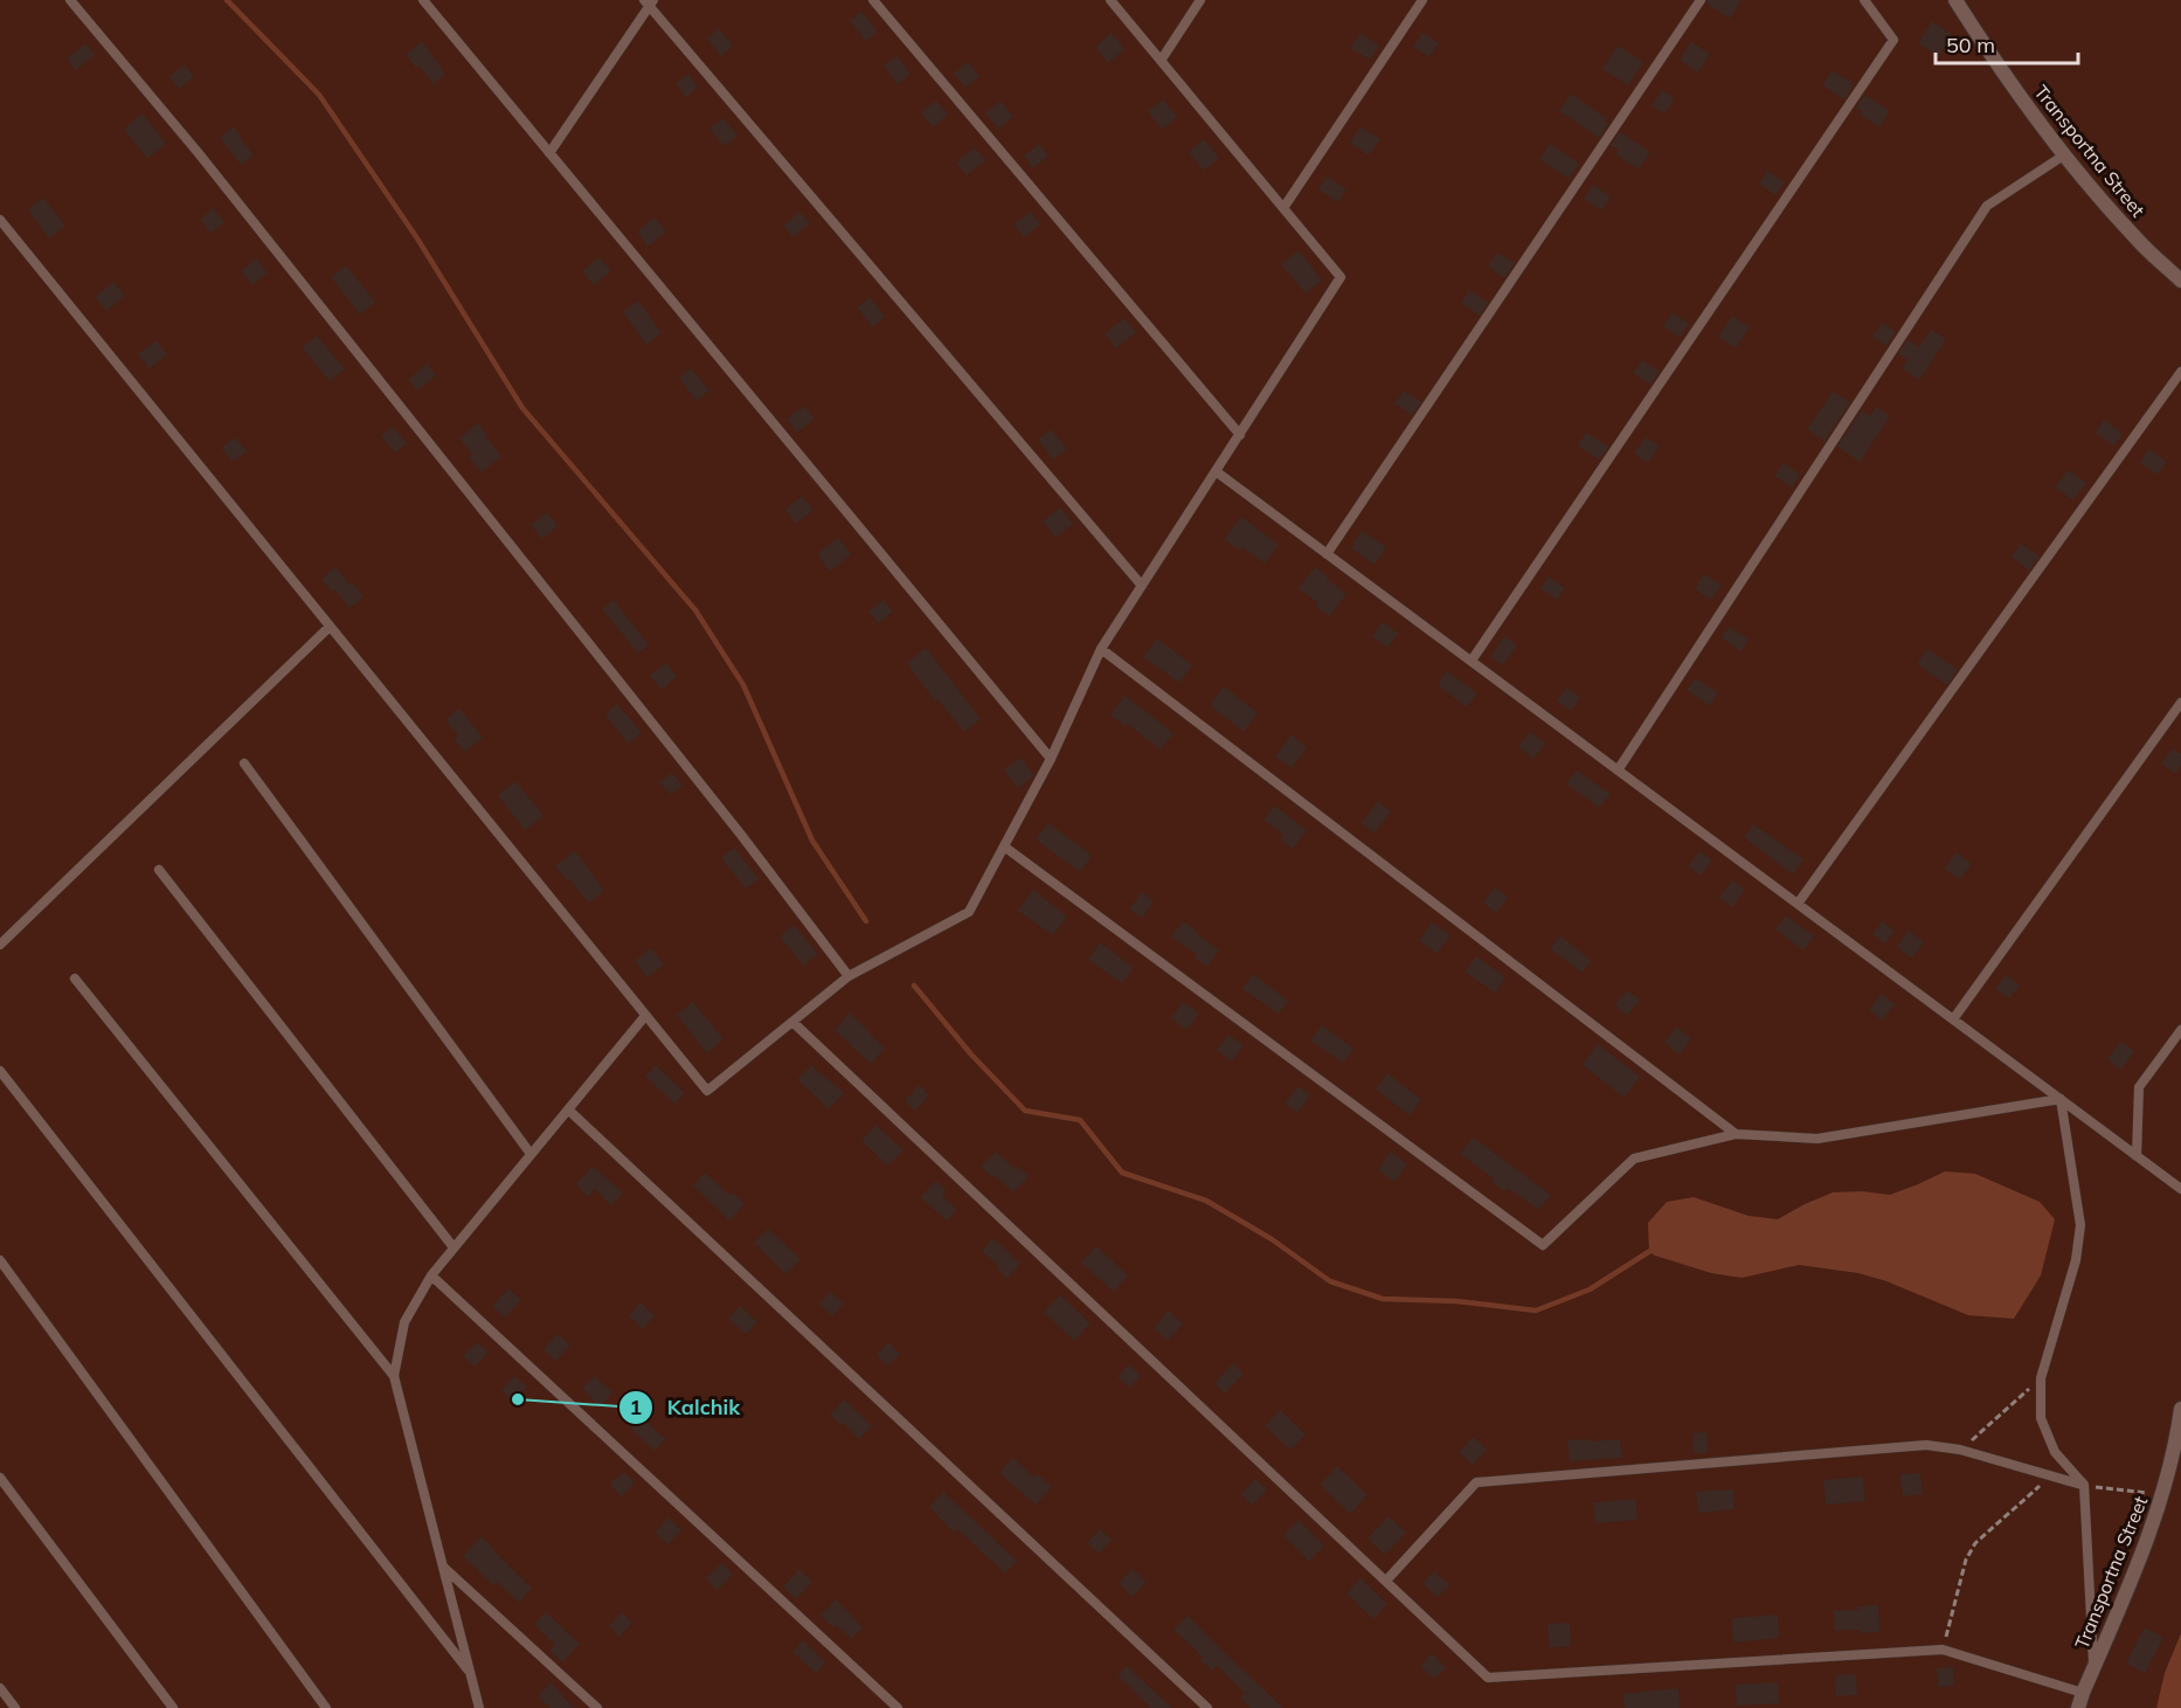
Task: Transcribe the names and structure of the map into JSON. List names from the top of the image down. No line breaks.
{"streets":{"street":["Transportna Street"]},"places":["Kalchik"],"scale_bar":"50 m"}
